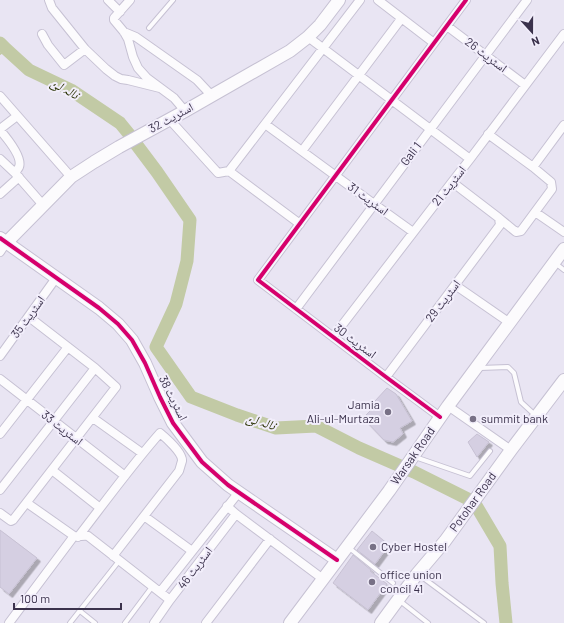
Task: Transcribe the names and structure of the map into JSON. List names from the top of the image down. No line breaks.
{"streets":{"street":["اسٹریٹ 26","اسٹریٹ 32","Gali 1","اسٹریٹ 21","اسٹریٹ 31","اسٹریٹ 29","اسٹریٹ 35","اسٹریٹ 30","اسٹریٹ 38","اسٹریٹ 33","Warsak Road","Potohar Road","اسٹریٹ 46"]},"crossings":[["اسٹریٹ 26","Gali 1"],["اسٹریٹ 26","اسٹریٹ 21"],["اسٹریٹ 32","اسٹریٹ 38"],["Gali 1","اسٹریٹ 31"],["Gali 1","اسٹریٹ 30"],["اسٹریٹ 21","اسٹریٹ 31"],["اسٹریٹ 21","اسٹریٹ 30"],["اسٹریٹ 29","اسٹریٹ 30"],["اسٹریٹ 35","اسٹریٹ 38"],["اسٹریٹ 30","Warsak Road"],["اسٹریٹ 38","Warsak Road"]],"water":["نالہ لئ"],"places":["Jamia Ali-ul-Murtaza","summit bank","Cyber Hostel","office union concil 41"],"scale_bar":"100 m","north":"bottom"}
